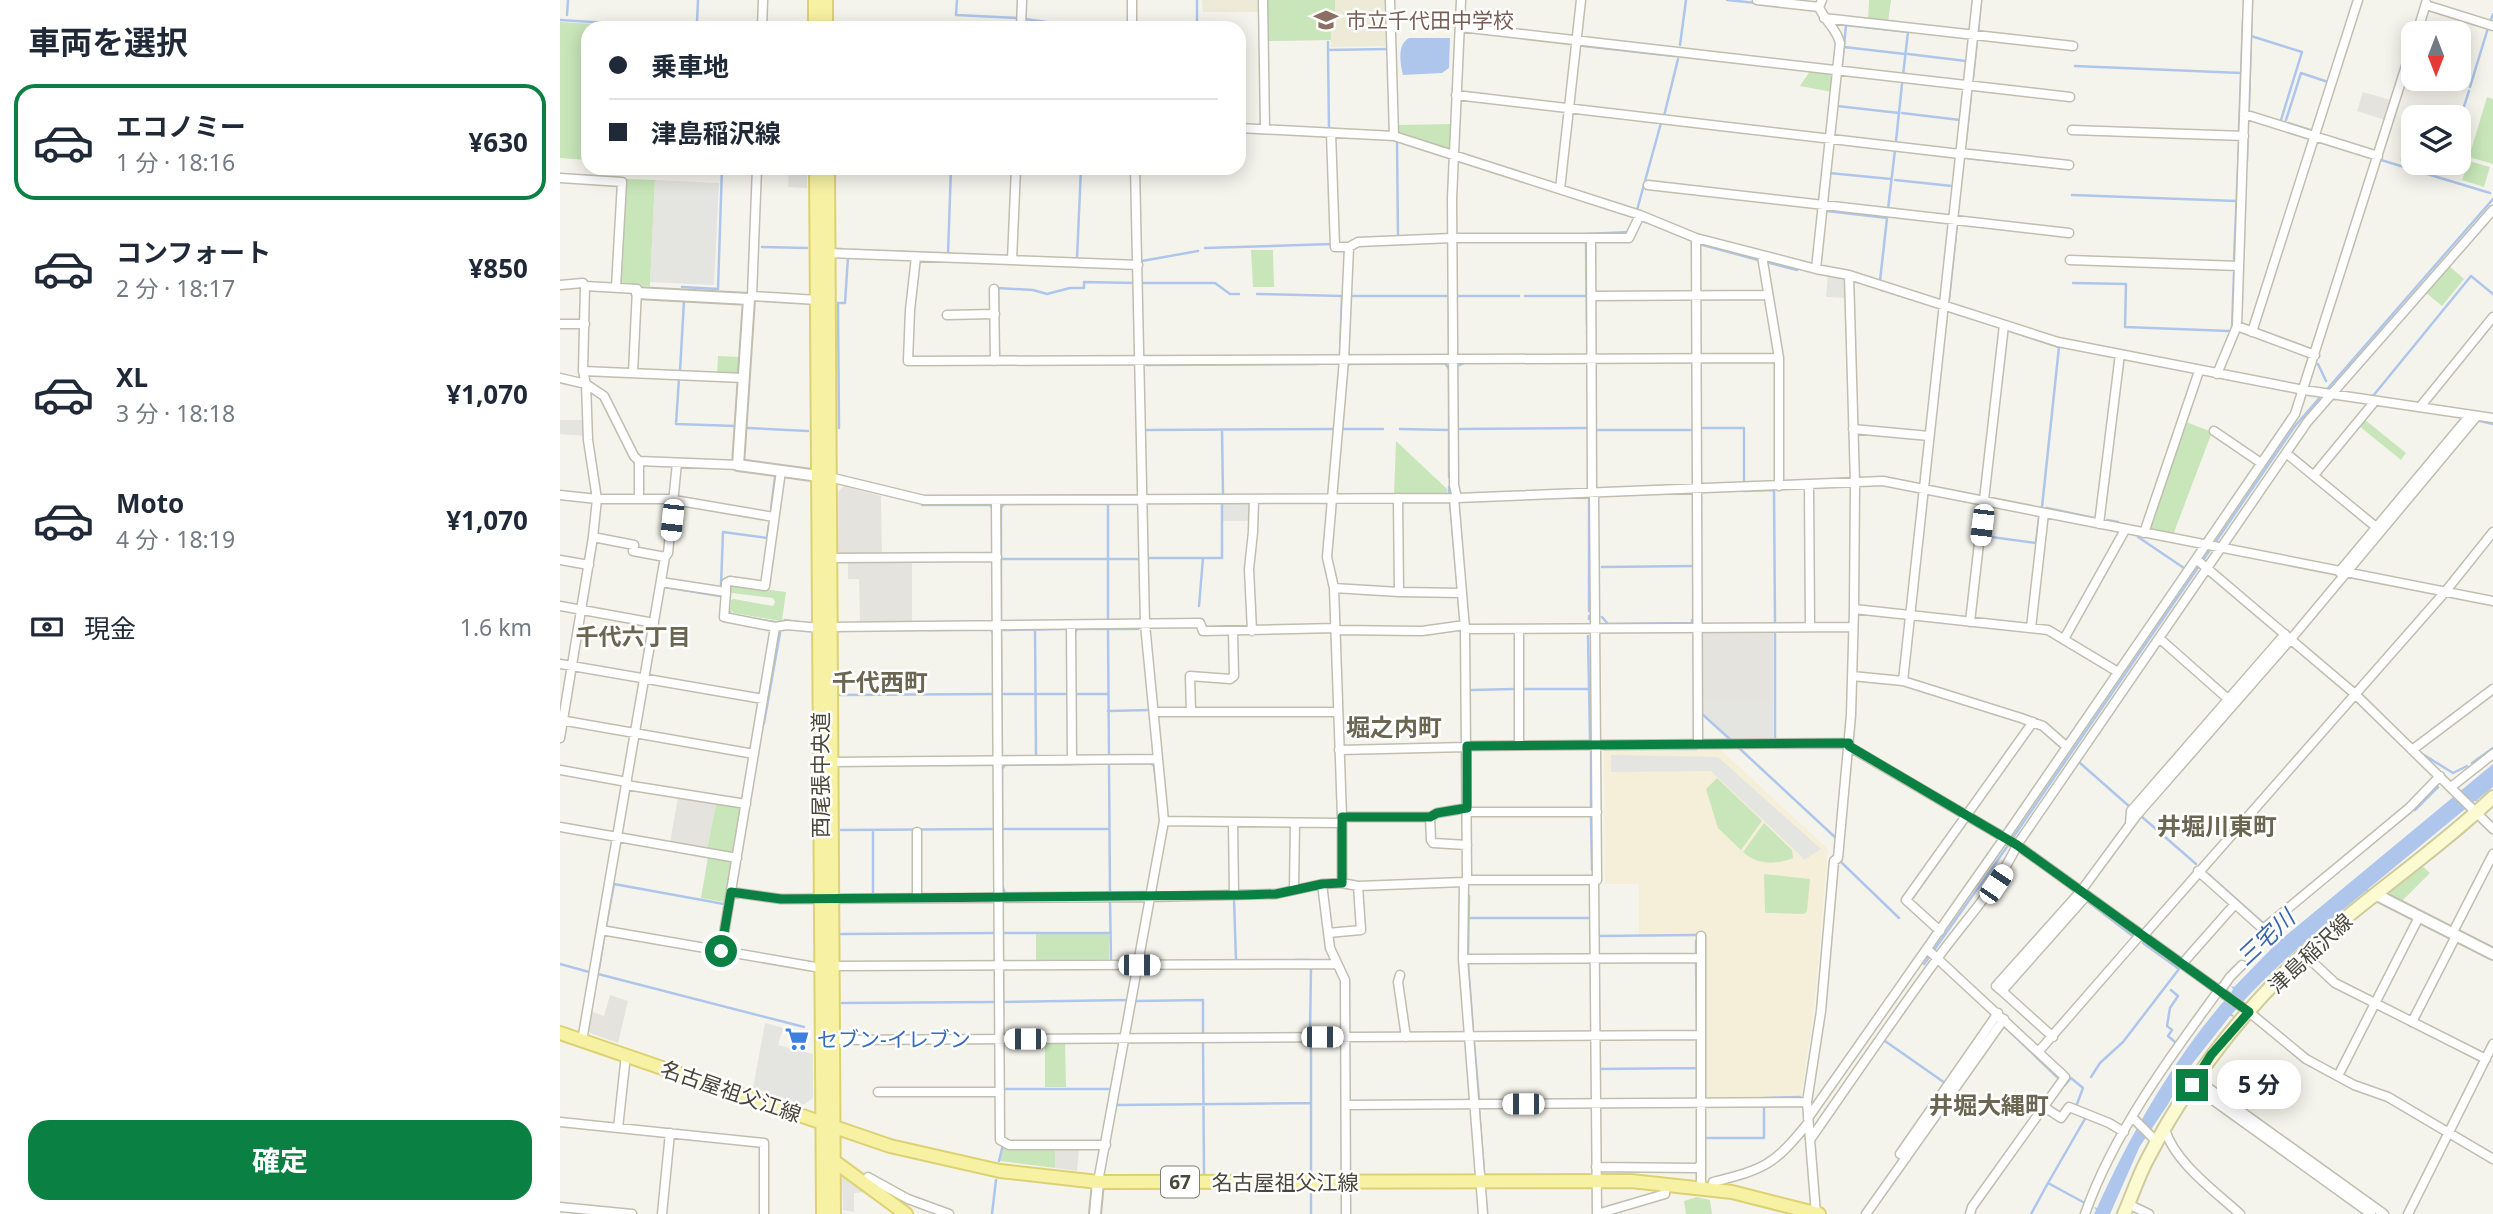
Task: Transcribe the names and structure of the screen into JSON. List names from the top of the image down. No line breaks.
{"streets":{"main road":["西尾張中央道","津島稲沢線","名古屋祖父江線","67"]},"crossings":[["西尾張中央道","名古屋祖父江線"]],"districts":["千代六丁目","千代西町","堀之内町","井堀川東町","井堀大縄町"],"water":["三宅川"],"places":{"school or university":["市立千代田中学校"],"supermarket":["セブン-イレブン"]},"north":"bottom","page":{"heading":"車両を選択","banner":["乗車地","津島稲沢線"],"list":[{"name":"エコノミー","note":"1 分 · 18:16","value":"¥630"},{"name":"コンフォート","note":"2 分 · 18:17","value":"¥850"},{"name":"XL","note":"3 分 · 18:18","value":"¥1,070"},{"name":"Moto","note":"4 分 · 18:19","value":"¥1,070"}],"pay":["現金","1.6 km"],"bubble":"5 分","buttons":"確定"}}
